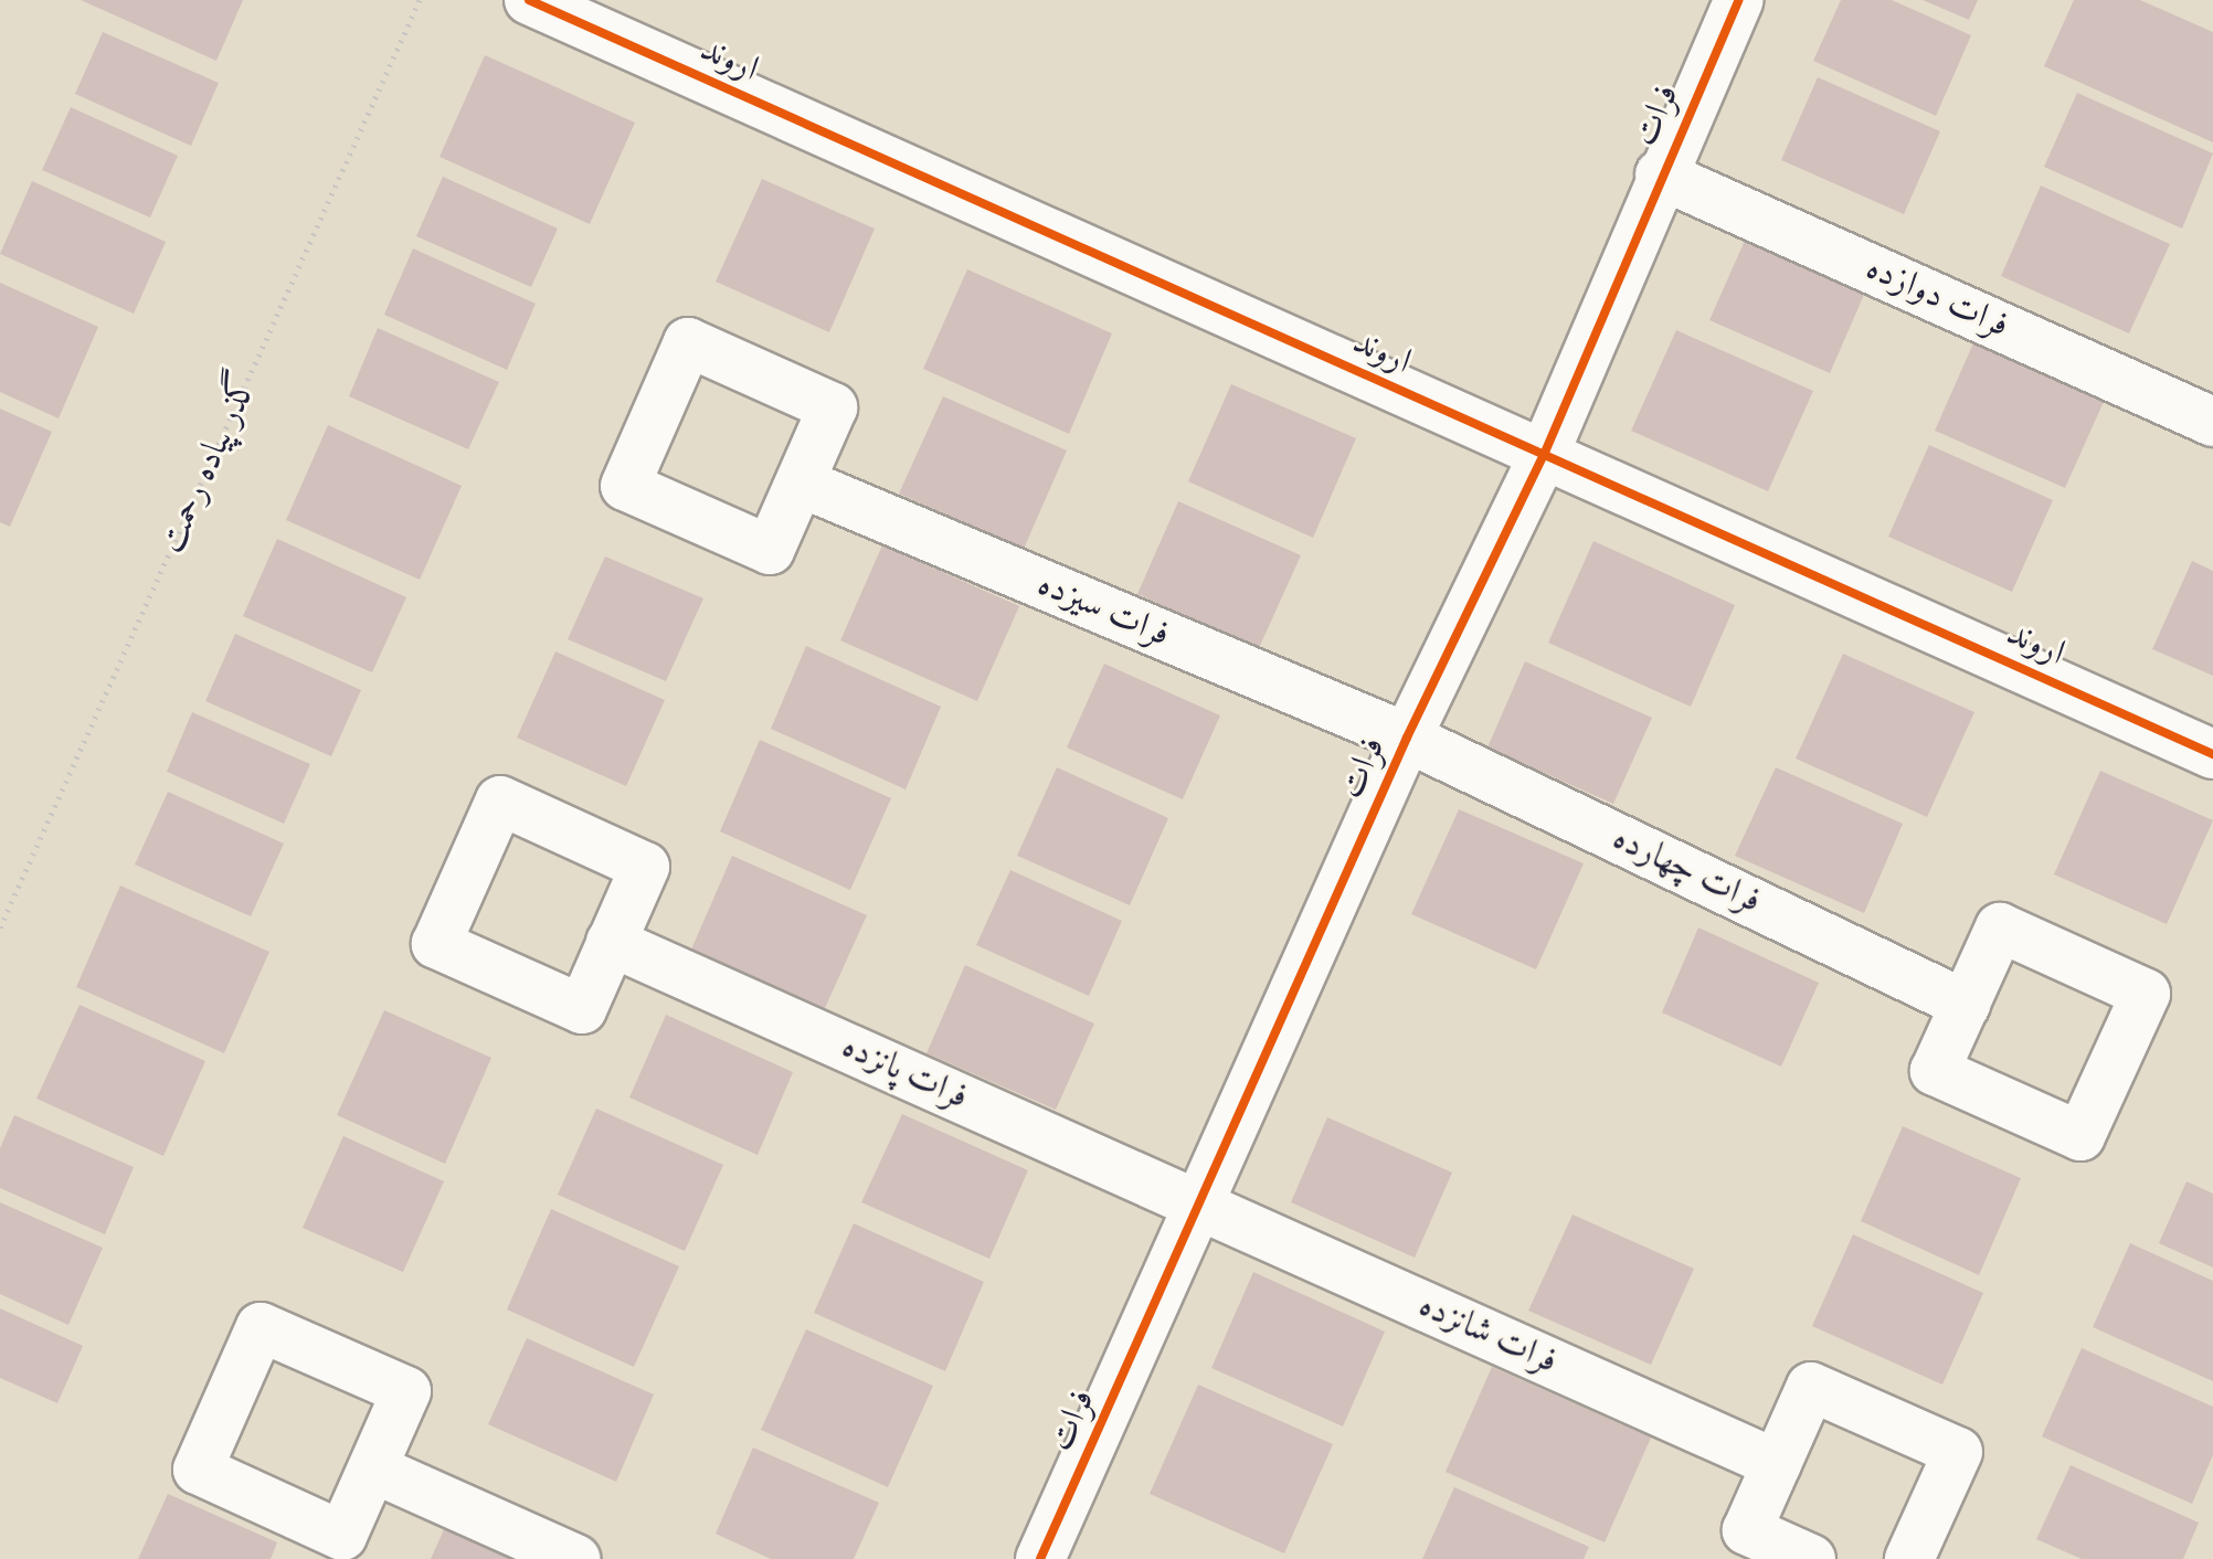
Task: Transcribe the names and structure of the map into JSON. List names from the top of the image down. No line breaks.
{"streets":{"street":["اروند","فرات","فرات دوازده","فرات سیزده","فرات چهارده","فرات پانزده","فرات شانزده"],"path":["گذر پیاده رحمت"]},"crossings":[["اروند","فرات"],["فرات","فرات دوازده"],["فرات","فرات سیزده"],["فرات","فرات چهارده"],["فرات","فرات پانزده"],["فرات","فرات شانزده"],["فرات سیزده","فرات چهارده"],["فرات پانزده","فرات شانزده"]]}
